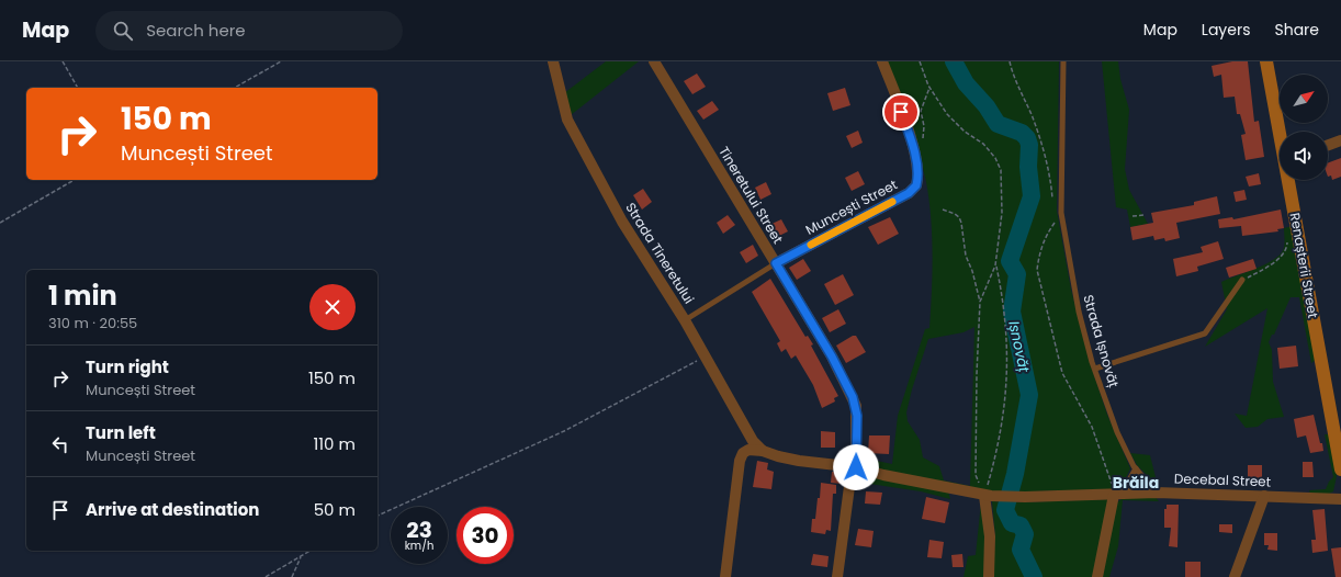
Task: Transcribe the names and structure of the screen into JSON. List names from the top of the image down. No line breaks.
{"streets":{"main road":["Renașterii Street"],"street":["Tineretului Street","Muncești Street","Strada Tineretului","Decebal Street"],"lane":["Strada Ișnovăț"]},"crossings":[["Tineretului Street","Muncești Street"],["Strada Ișnovăț","Decebal Street"]],"districts":["Brăila"],"water":["Ișnovăț"],"north":"top right","page":{"header":"Map","search":"Search here","nav":["Map","Layers","Share"],"turn":["150 m","Muncești Street"],"heading":["1 min","310 m · 20:55"],"list":[{"name":"Turn right","note":"Muncești Street","value":"150 m"},{"name":"Turn left","note":"Muncești Street","value":"110 m"},{"name":"Arrive at destination","value":"50 m"}],"speed":"23 km/h","limit":"30"}}
